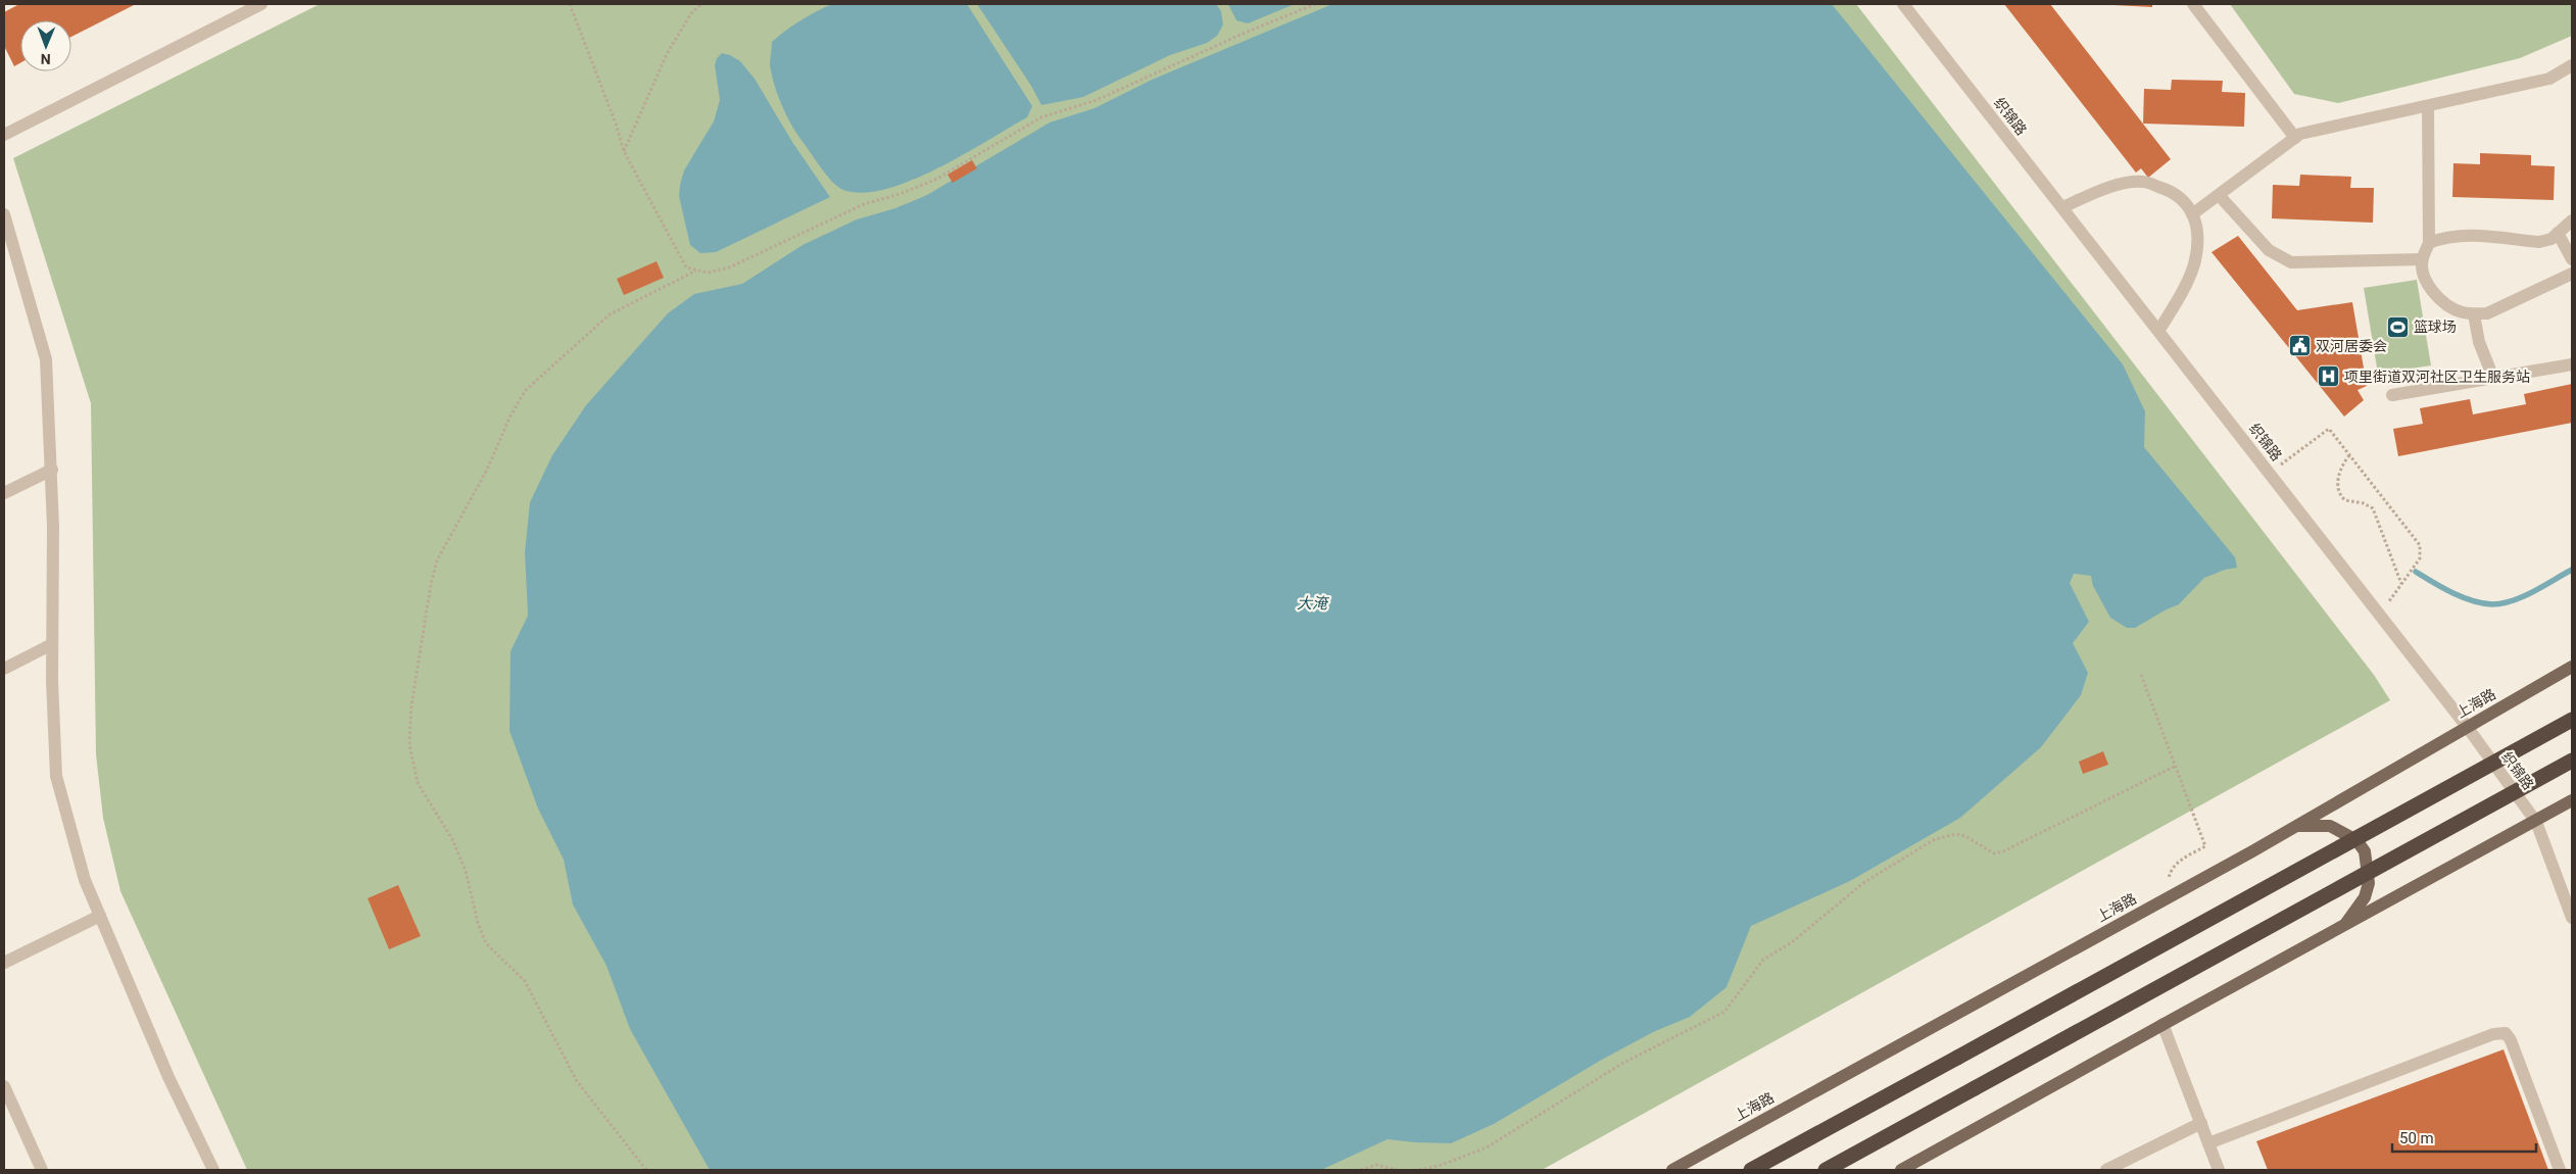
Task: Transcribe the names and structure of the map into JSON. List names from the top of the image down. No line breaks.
{"streets":{"main road":["上海路"],"street":["织锦路"]},"crossings":[["织锦路","上海路"]],"water":["大淹"],"places":{"sports":["篮球场"],"public building":["双河居委会"],"hospital":["项里街道双河社区卫生服务站"]},"scale_bar":"50 m","north":"bottom"}
